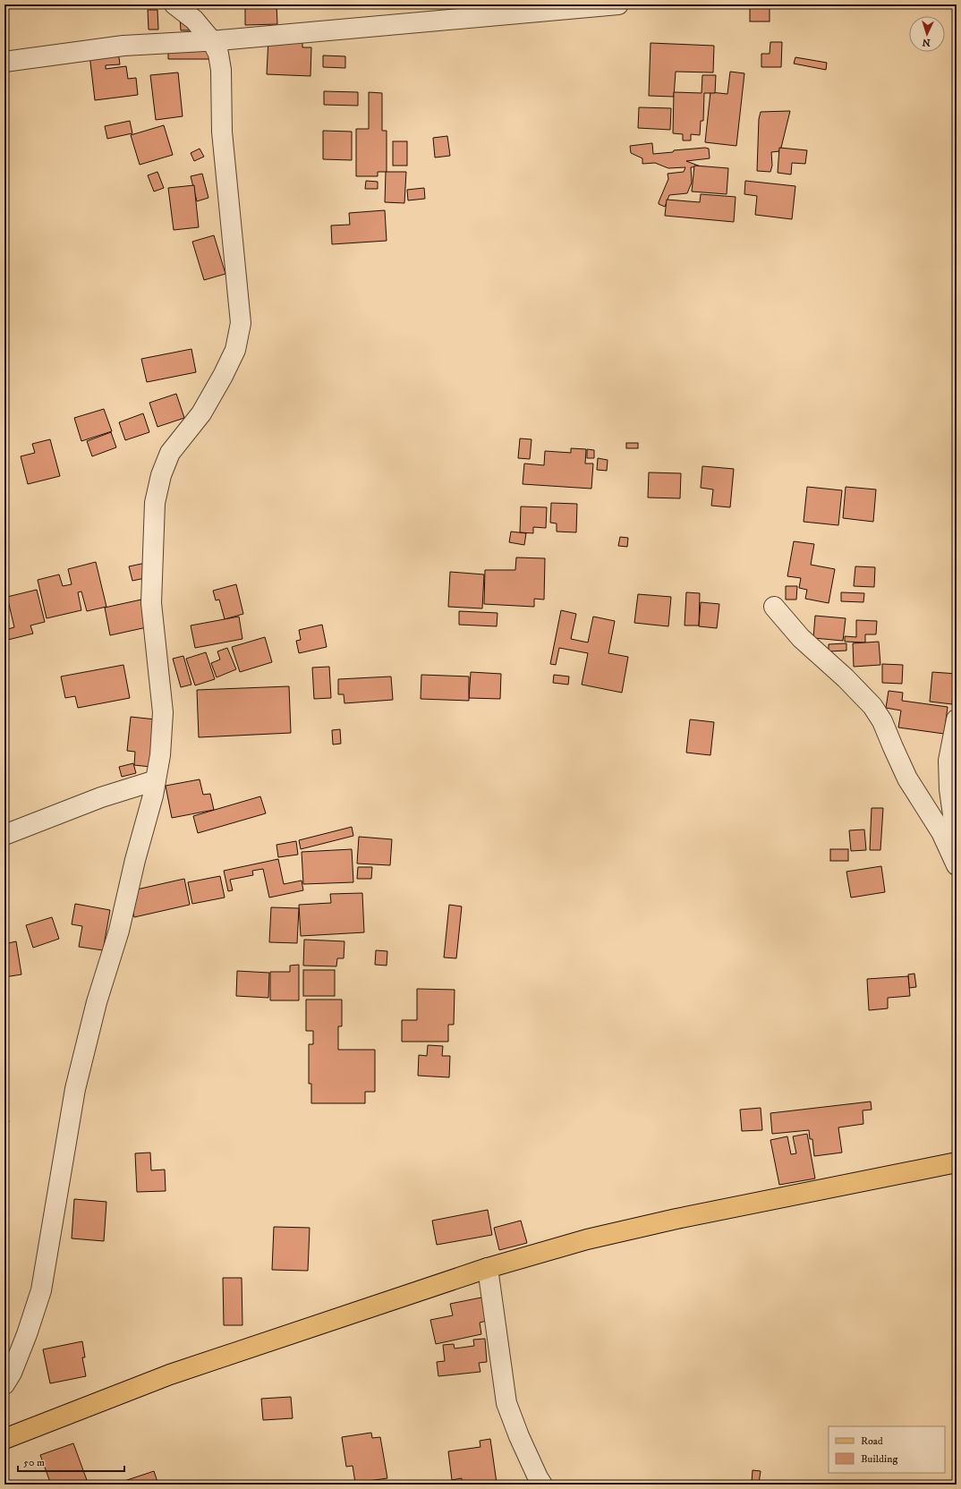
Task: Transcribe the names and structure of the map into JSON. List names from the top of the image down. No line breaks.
{"legend":["Road","Building"],"scale_bar":"50 m","north":"bottom"}
